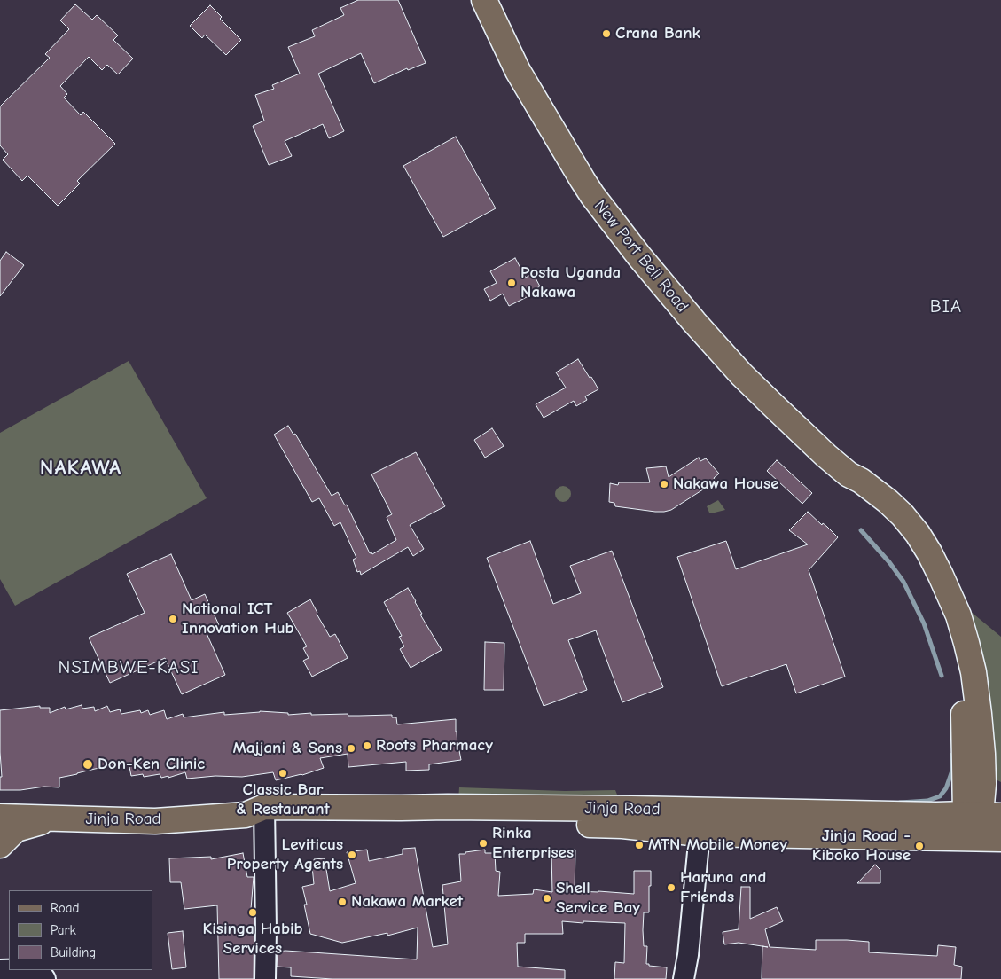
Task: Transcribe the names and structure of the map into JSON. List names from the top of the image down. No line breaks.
{"streets":{"main road":["New Port Bell Road","Jinja Road"]},"crossings":[["New Port Bell Road","Jinja Road"]],"districts":["BIA","NAKAWA","NSIMBWE-KASI"],"places":["Crana Bank","Posta Uganda Nakawa","Nakawa House","National ICT Innovation Hub","Roots Pharmacy","Majjani & Sons","Don-Ken Clinic","Classic Bar & Restaurant","Rinka Enterprises","MTN Mobile Money","Jinja Road - Kiboko House","Leviticus Property Agents","Haruna and Friends","Shell Service Bay","Nakawa Market","Kisinga Habib Services"],"legend":["Road","Park","Building"]}
